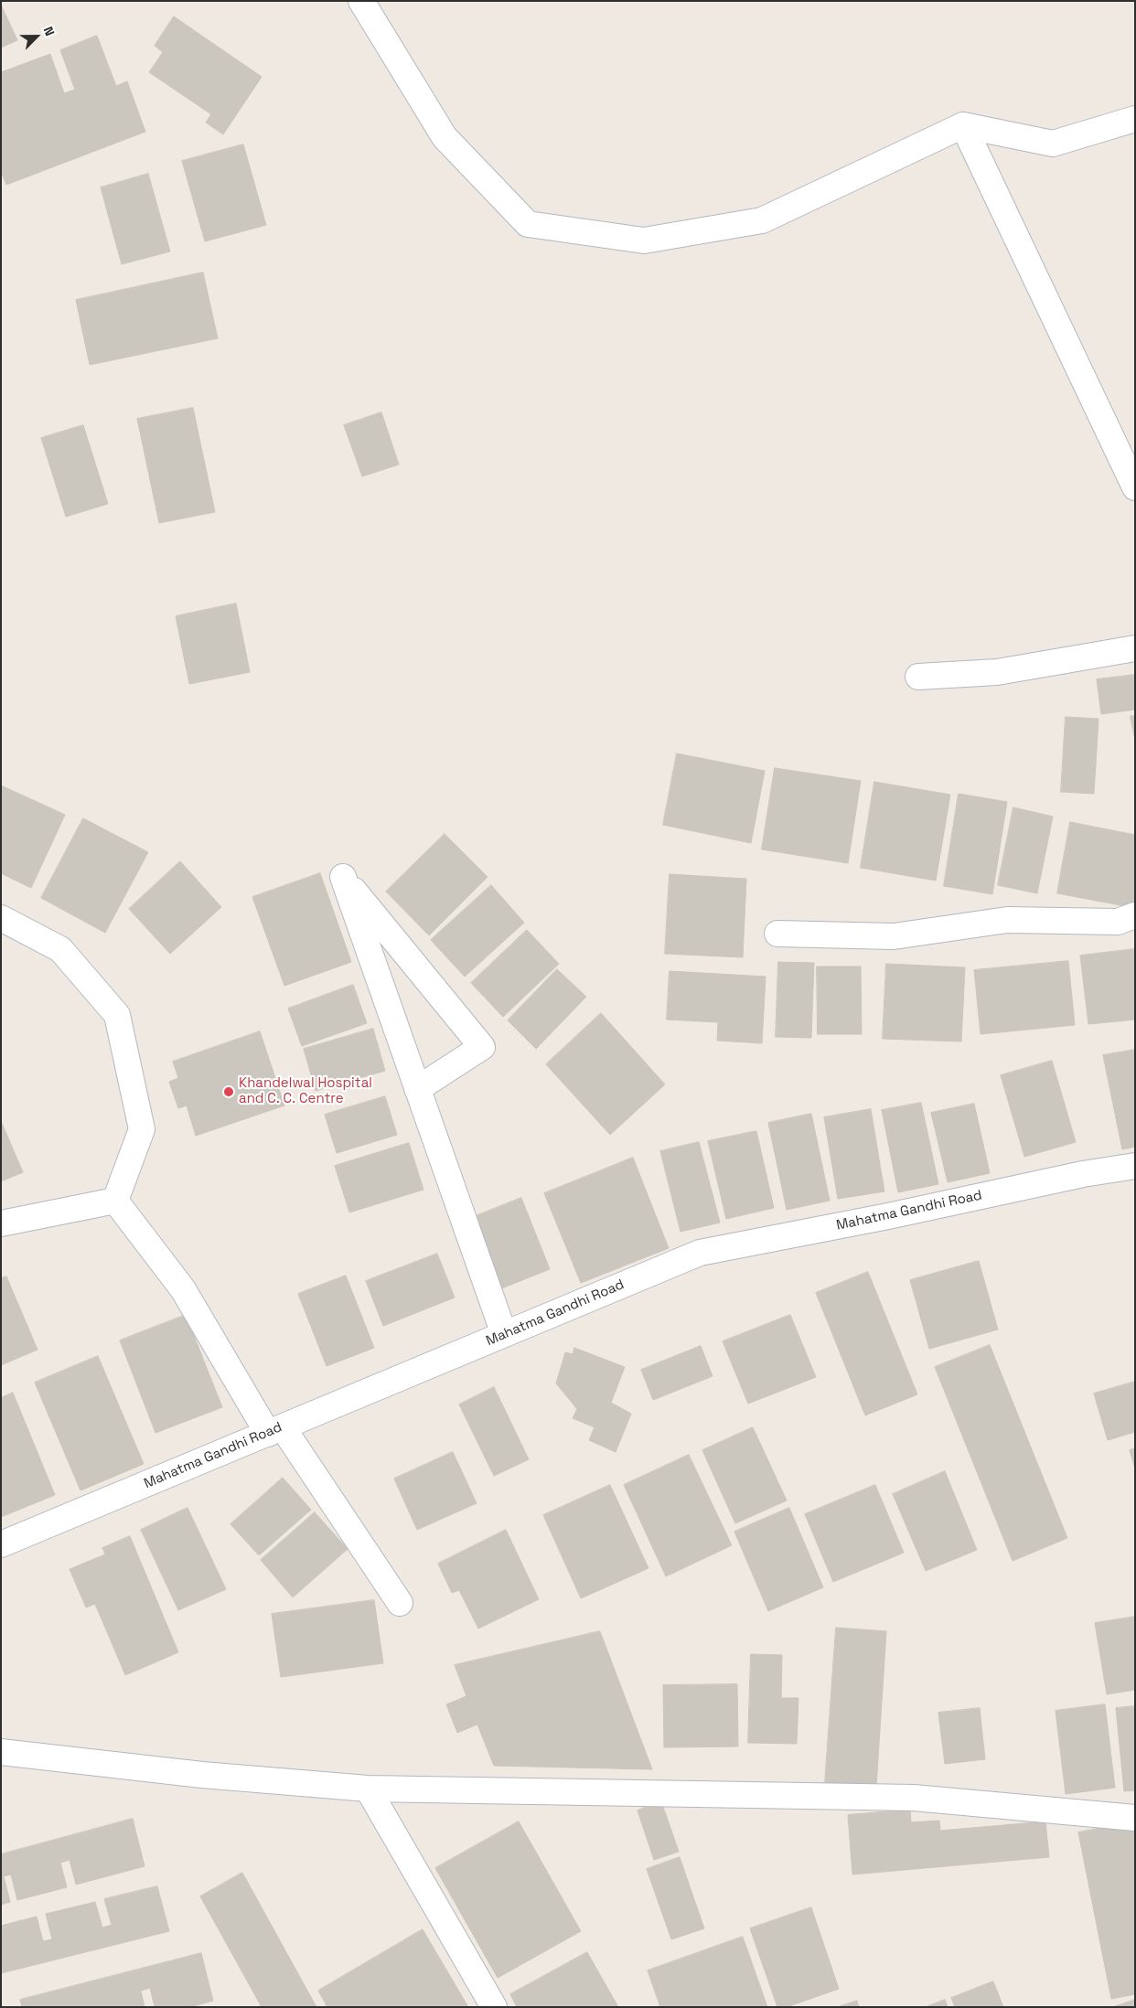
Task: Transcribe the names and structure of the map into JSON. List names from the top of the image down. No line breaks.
{"streets":{"street":["Mahatma Gandhi Road"]},"places":["Khandelwal Hospital and C. C. Centre"],"north":"top right"}
